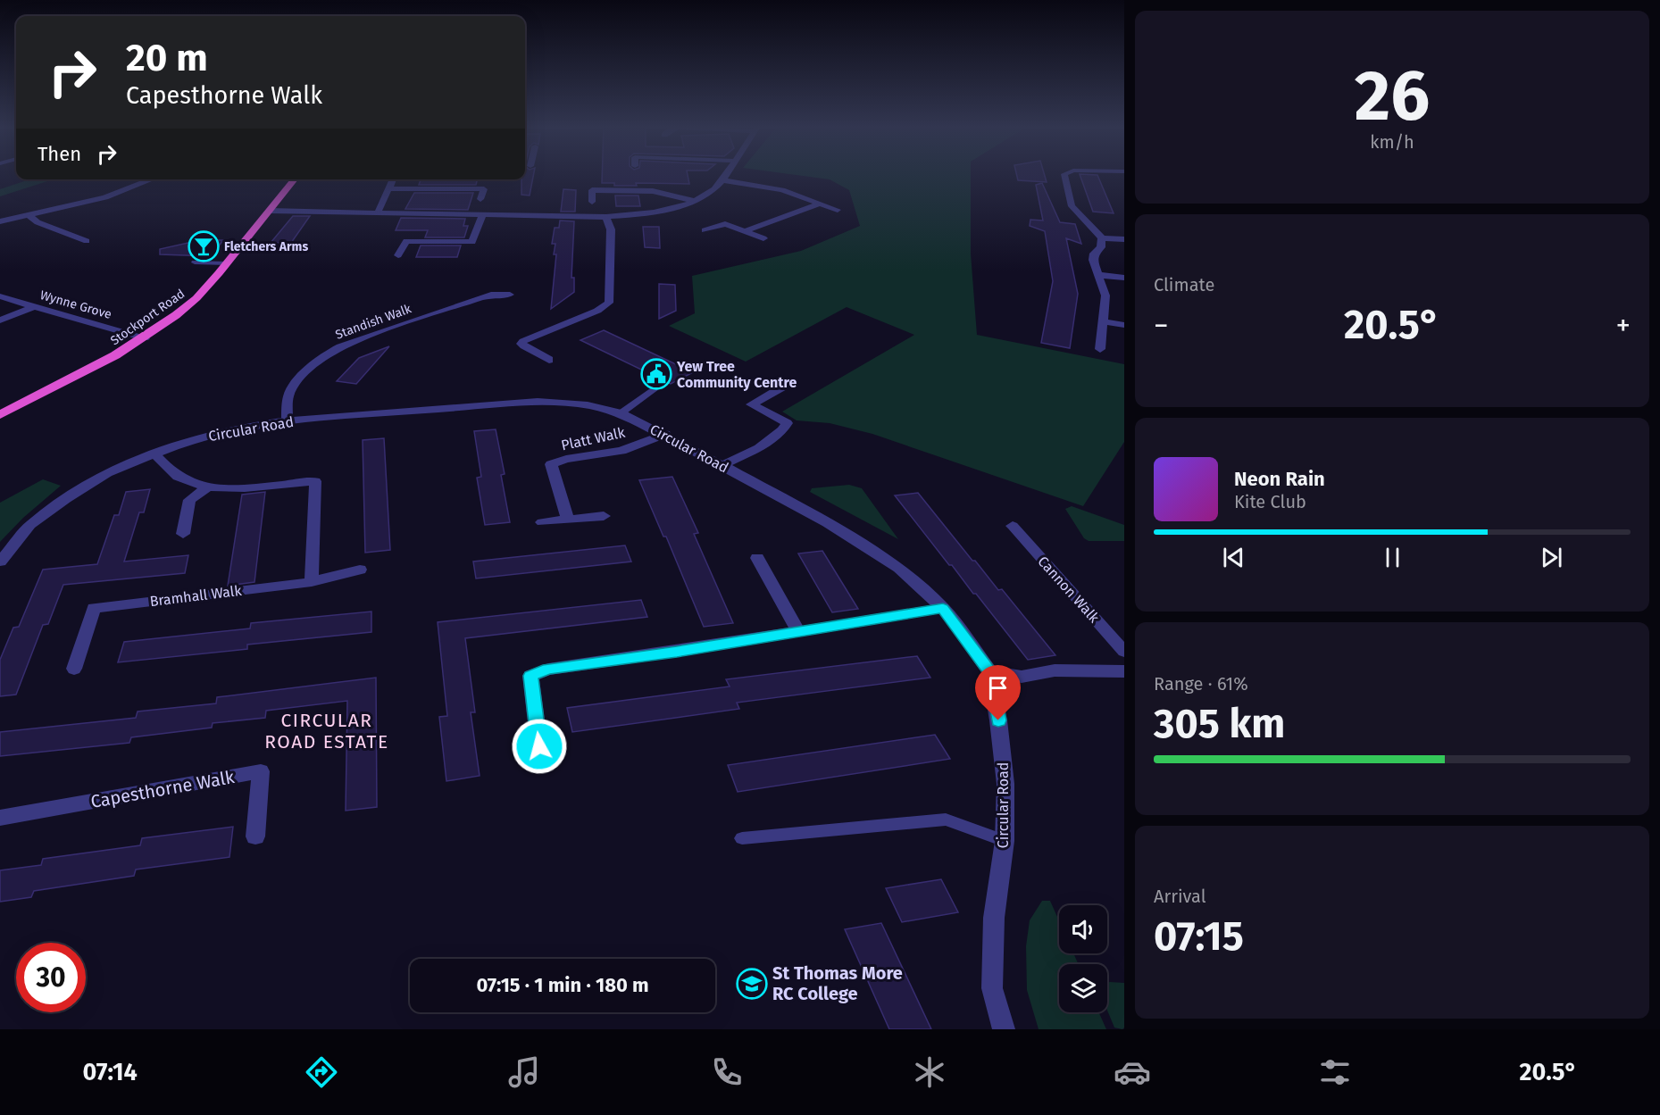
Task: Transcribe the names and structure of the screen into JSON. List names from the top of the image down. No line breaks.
{"streets":{"highway":["Stockport Road"],"street":["Wynne Grove","Standish Walk","Circular Road","Platt Walk","Cannon Walk","Bramhall Walk","Capesthorne Walk"]},"crossings":[["Wynne Grove","Stockport Road"],["Standish Walk","Circular Road"],["Circular Road","Platt Walk"]],"districts":["CIRCULAR ROAD ESTATE"],"places":{"bar":["Fletchers Arms"],"public building":["Yew Tree Community Centre"],"school or university":["St Thomas More RC College"]},"page":{"tile":[["26","km/h"],"Climate",["Range · 61%","305 km"],["Arrival","07:15"]],"turn":["20 m","Capesthorne Walk"],"then":"Then","heat":["−","20.5°","+"],"song":["Neon Rain","Kite Club"],"limit":"30","trip":"07:15 · 1 min · 180 m","tabs":["07:14","20.5°"]}}
